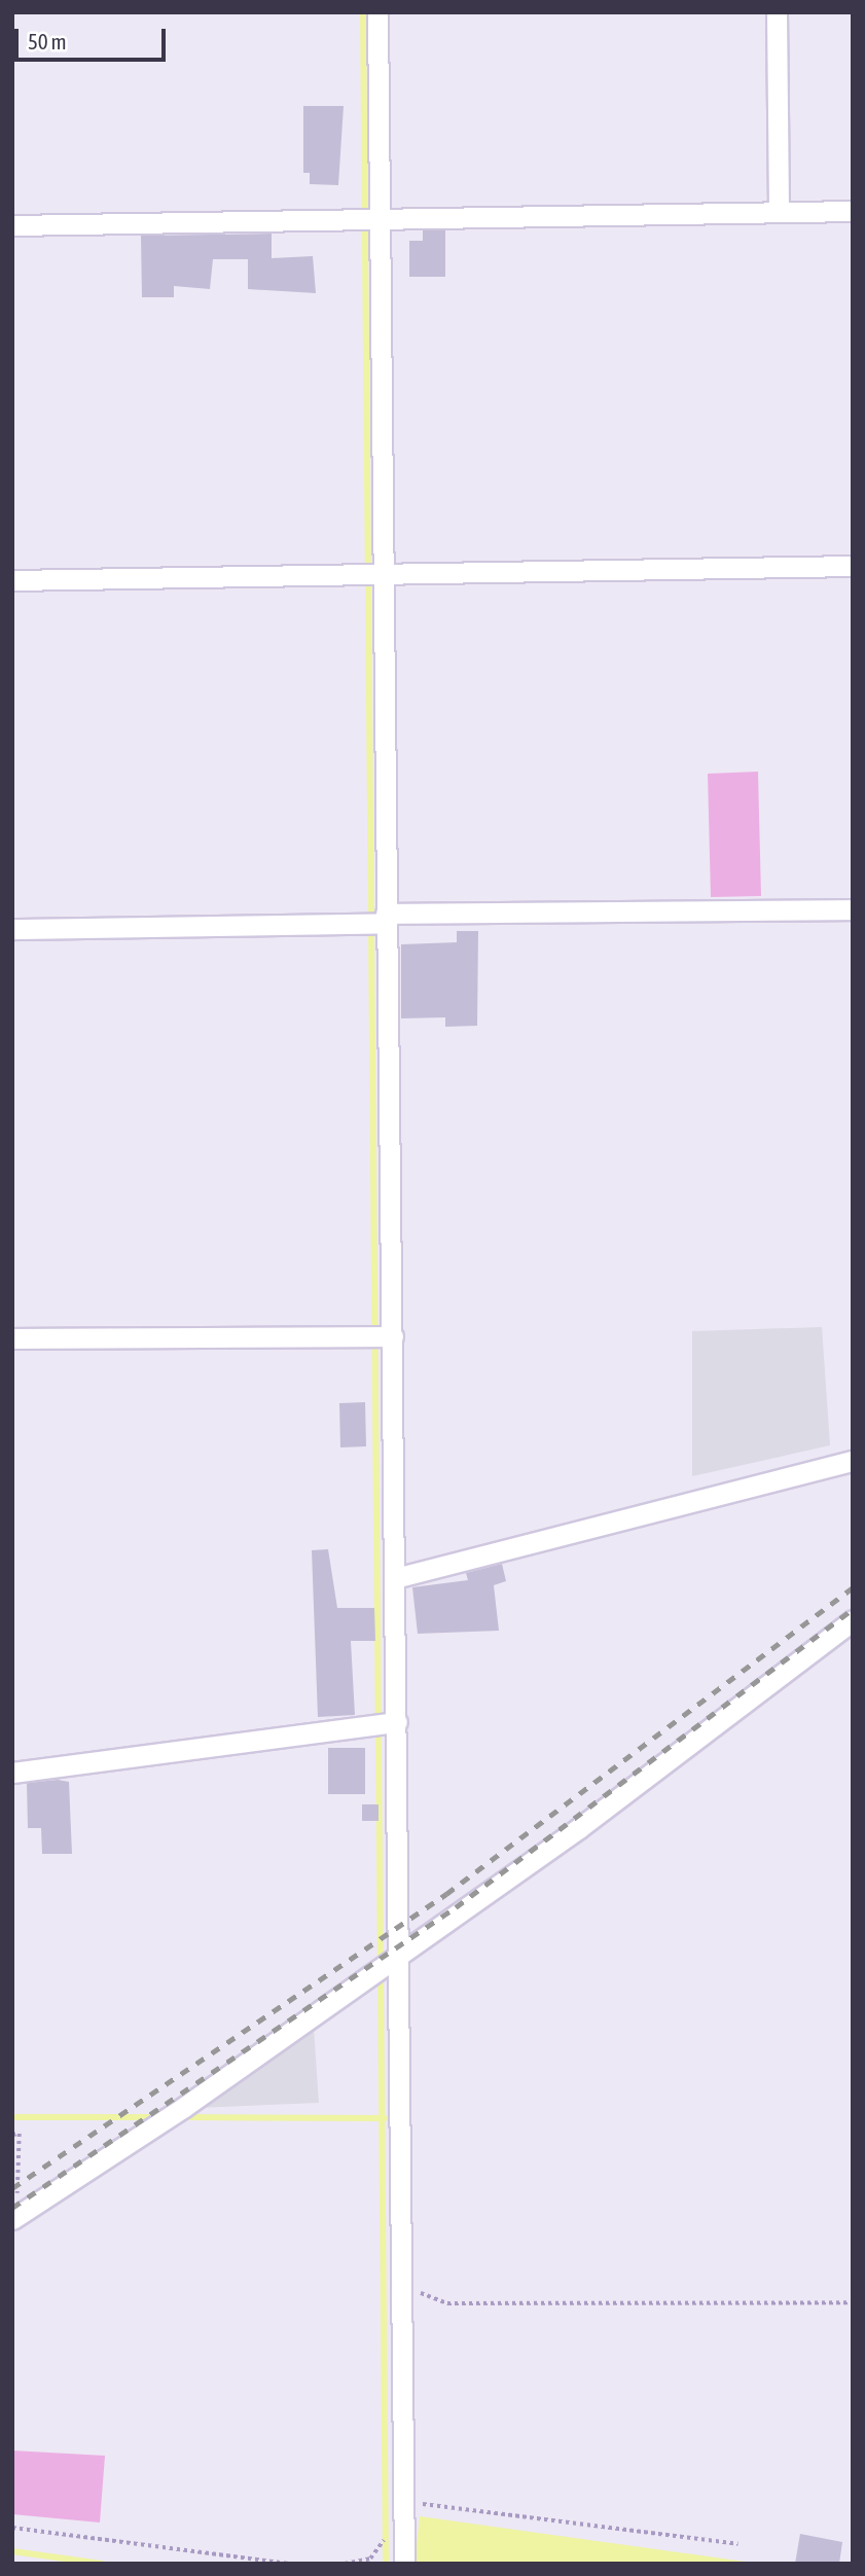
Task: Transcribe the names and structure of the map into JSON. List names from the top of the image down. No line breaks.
{"scale_bar":"50 m"}
